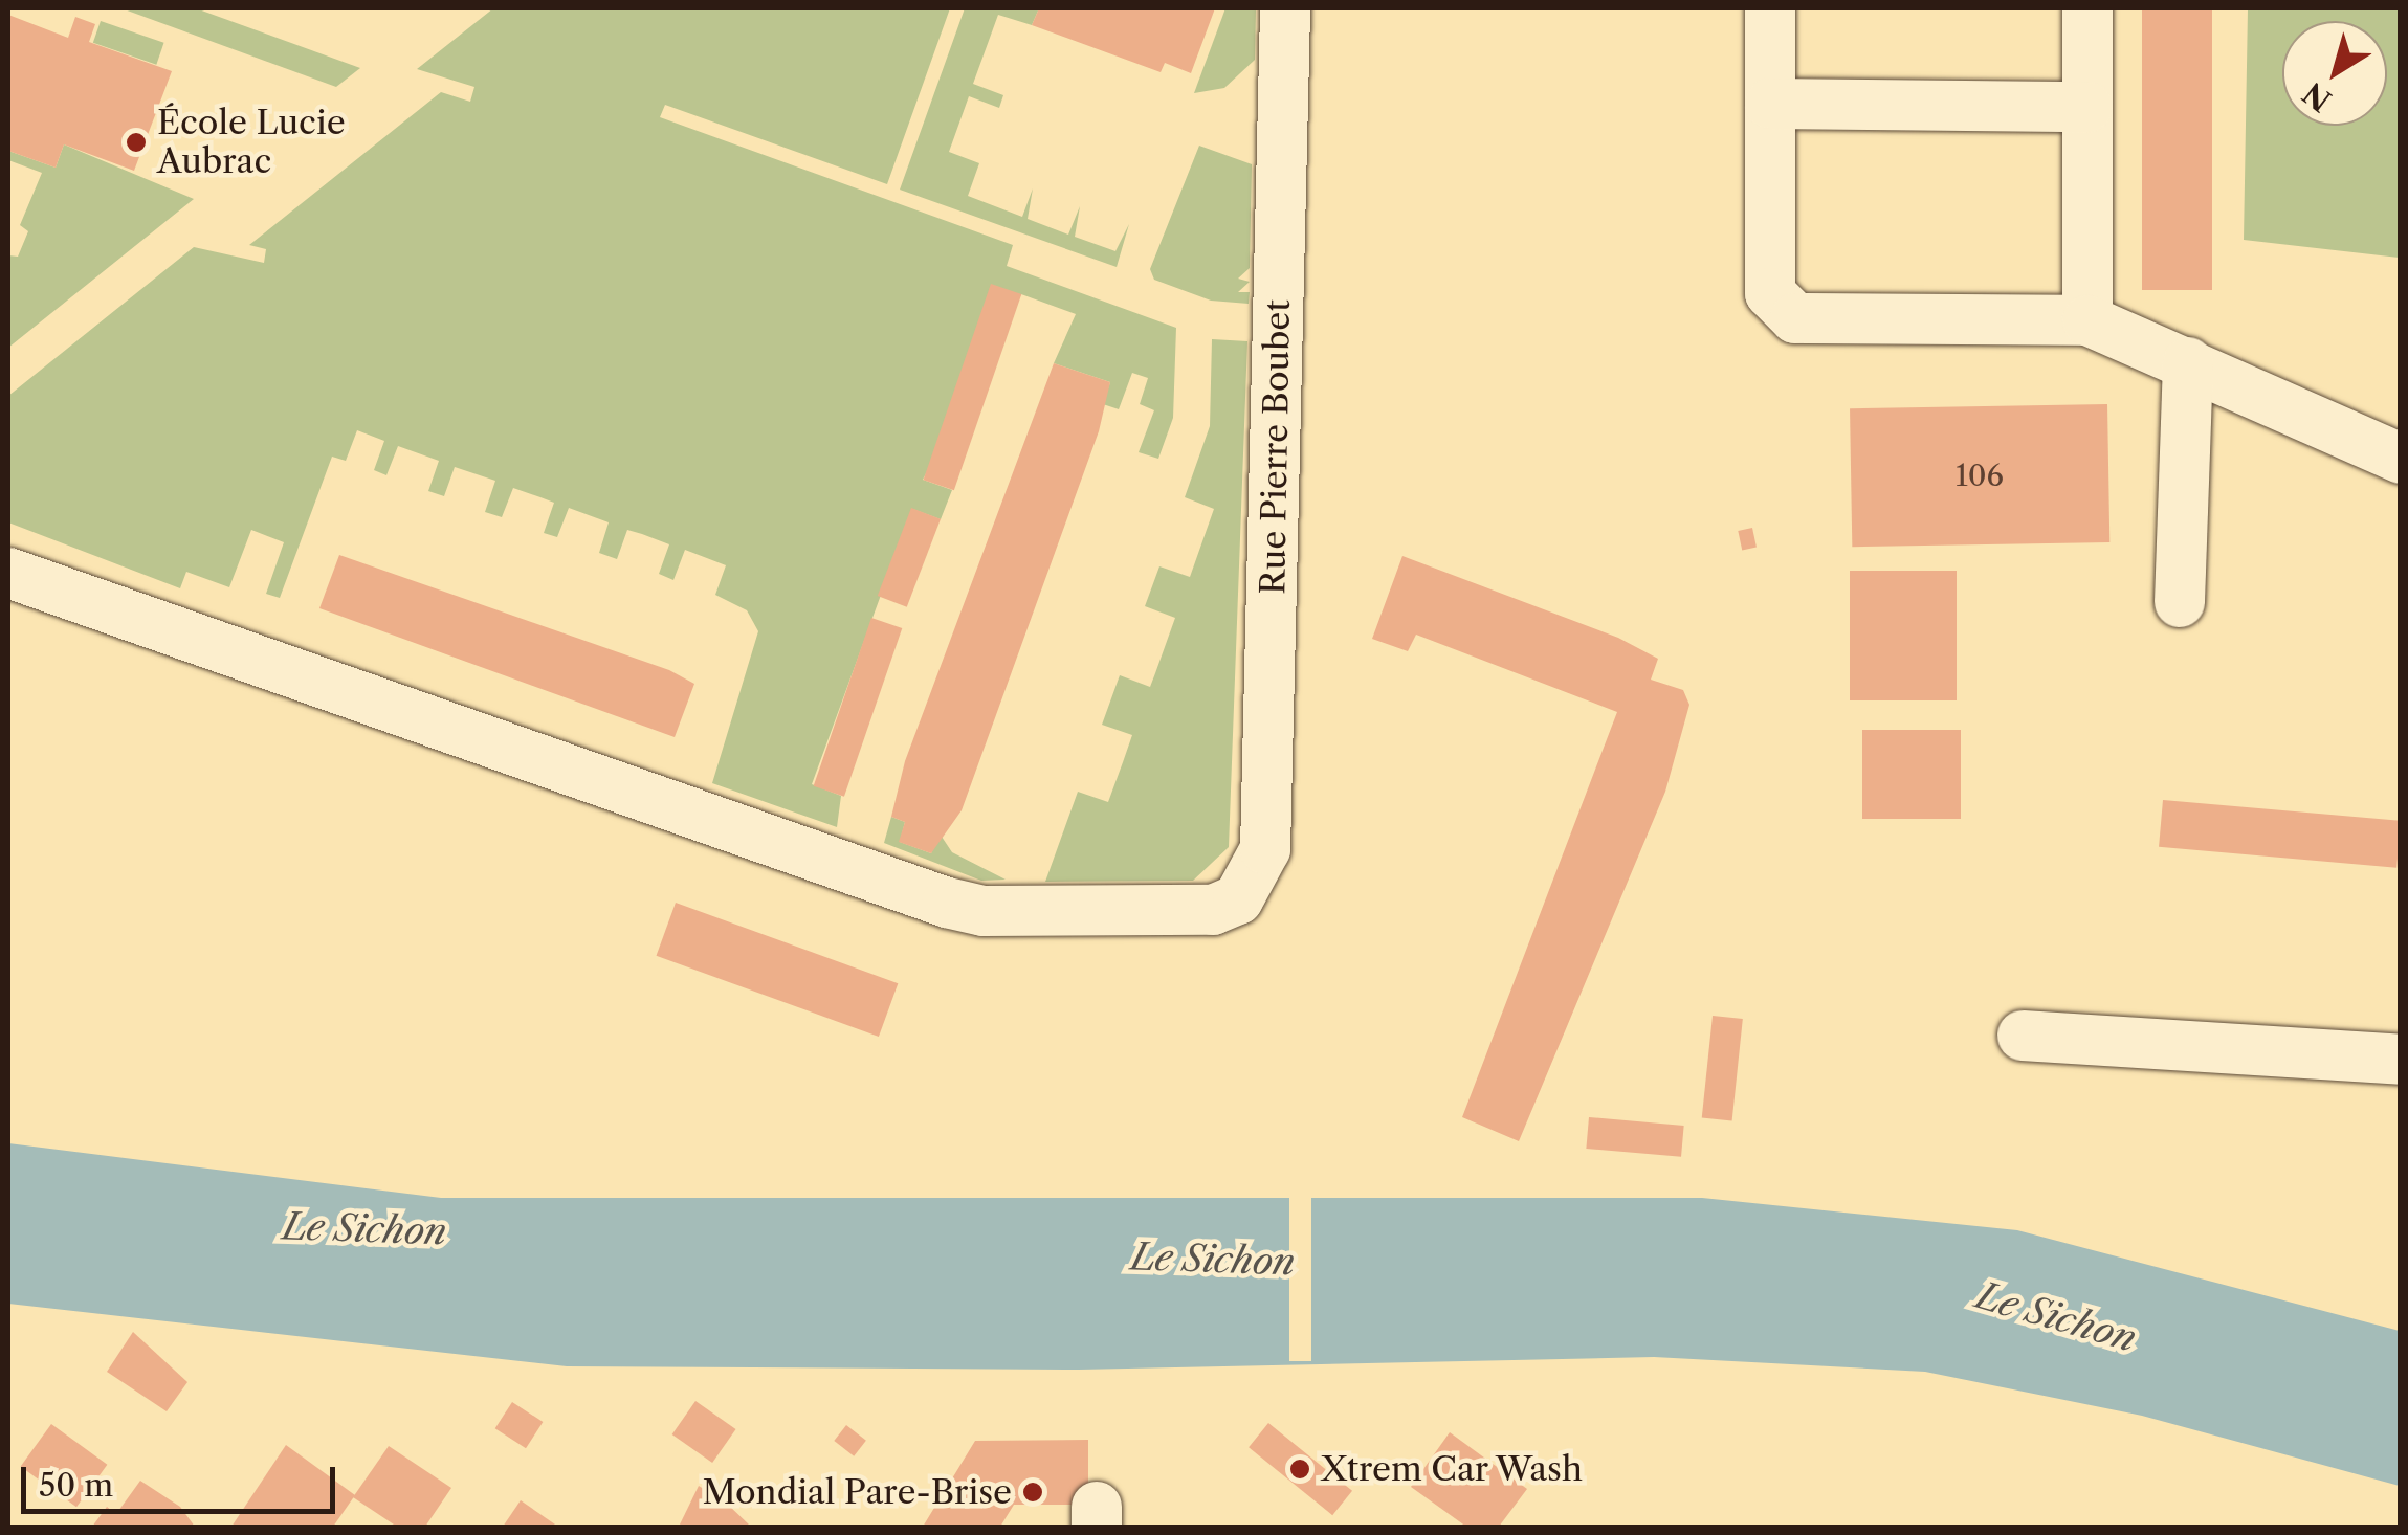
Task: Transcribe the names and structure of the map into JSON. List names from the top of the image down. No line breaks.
{"streets":{"street":["Rue Pierre Boubet"]},"water":["Le Sichon"],"places":["École Lucie Aubrac","Xtrem Car Wash","Mondial Pare-Brise"],"house_numbers":["106"],"scale_bar":"50 m","north":"bottom left"}
